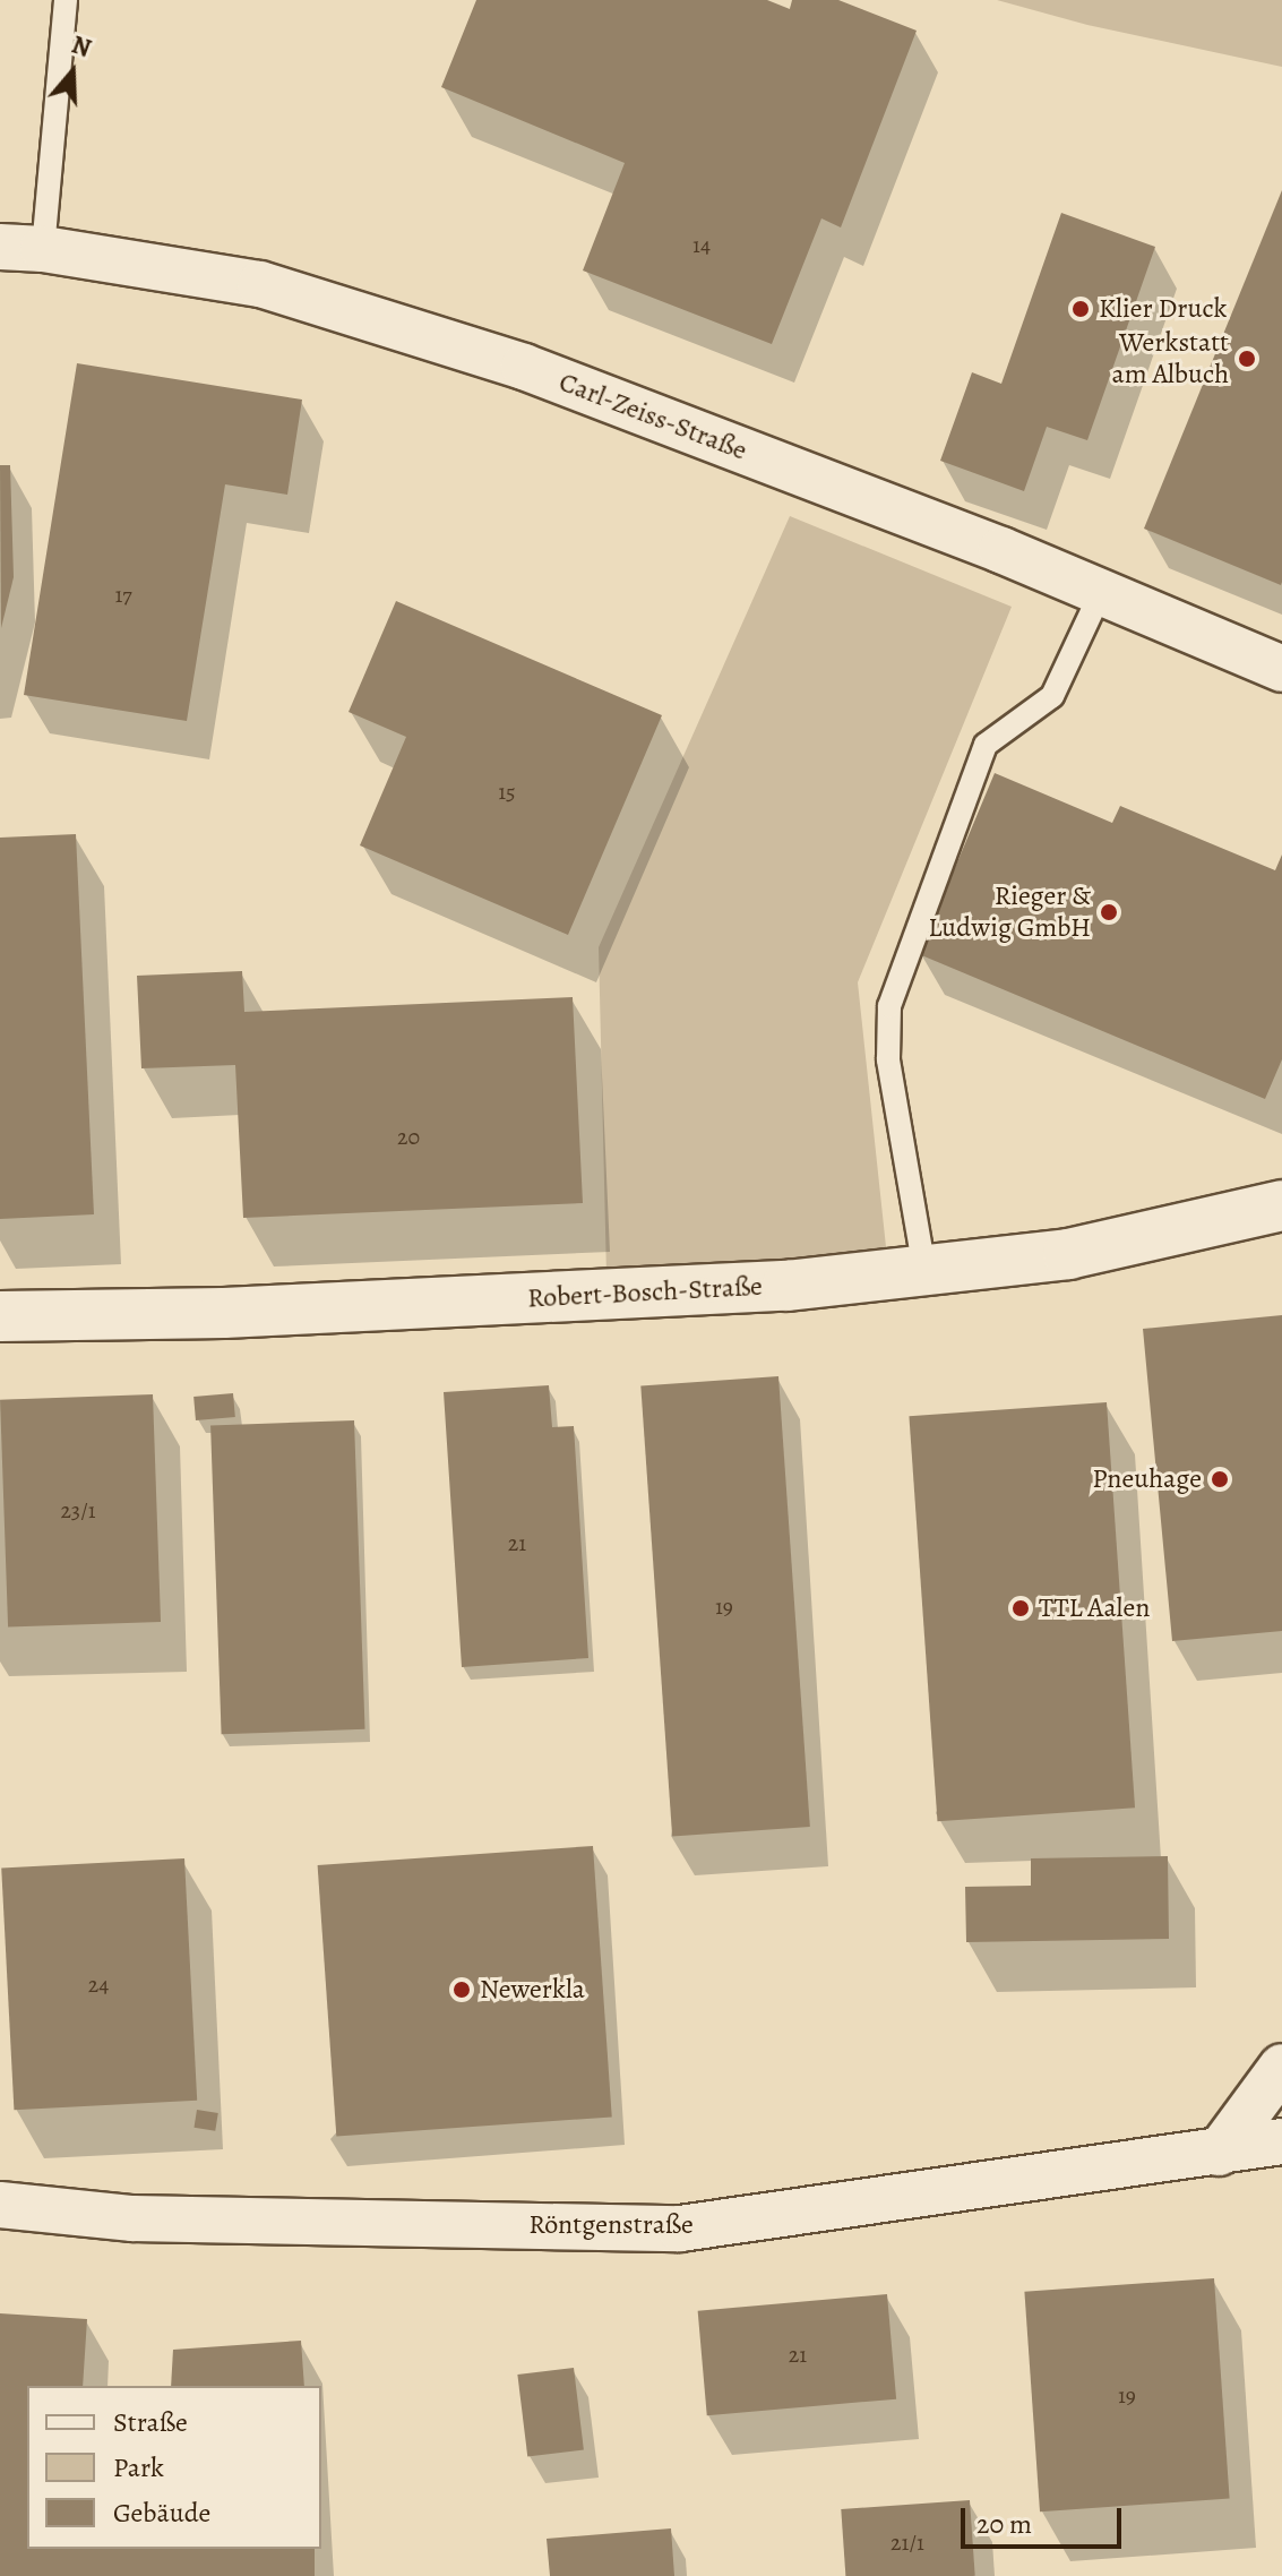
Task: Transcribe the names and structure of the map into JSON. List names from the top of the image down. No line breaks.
{"streets":{"street":["Carl-Zeiss-Straße","Robert-Bosch-Straße","Röntgenstraße"]},"places":["Klier Druck","Werkstatt am Albuch","Rieger & Ludwig GmbH","Pneuhage","TTL Aalen","Newerkla"],"house_numbers":["14","17","15","20","23/1","21","19","24","21","19","21/1"],"legend":["Straße","Park","Gebäude"],"scale_bar":"20 m","north":"top"}
